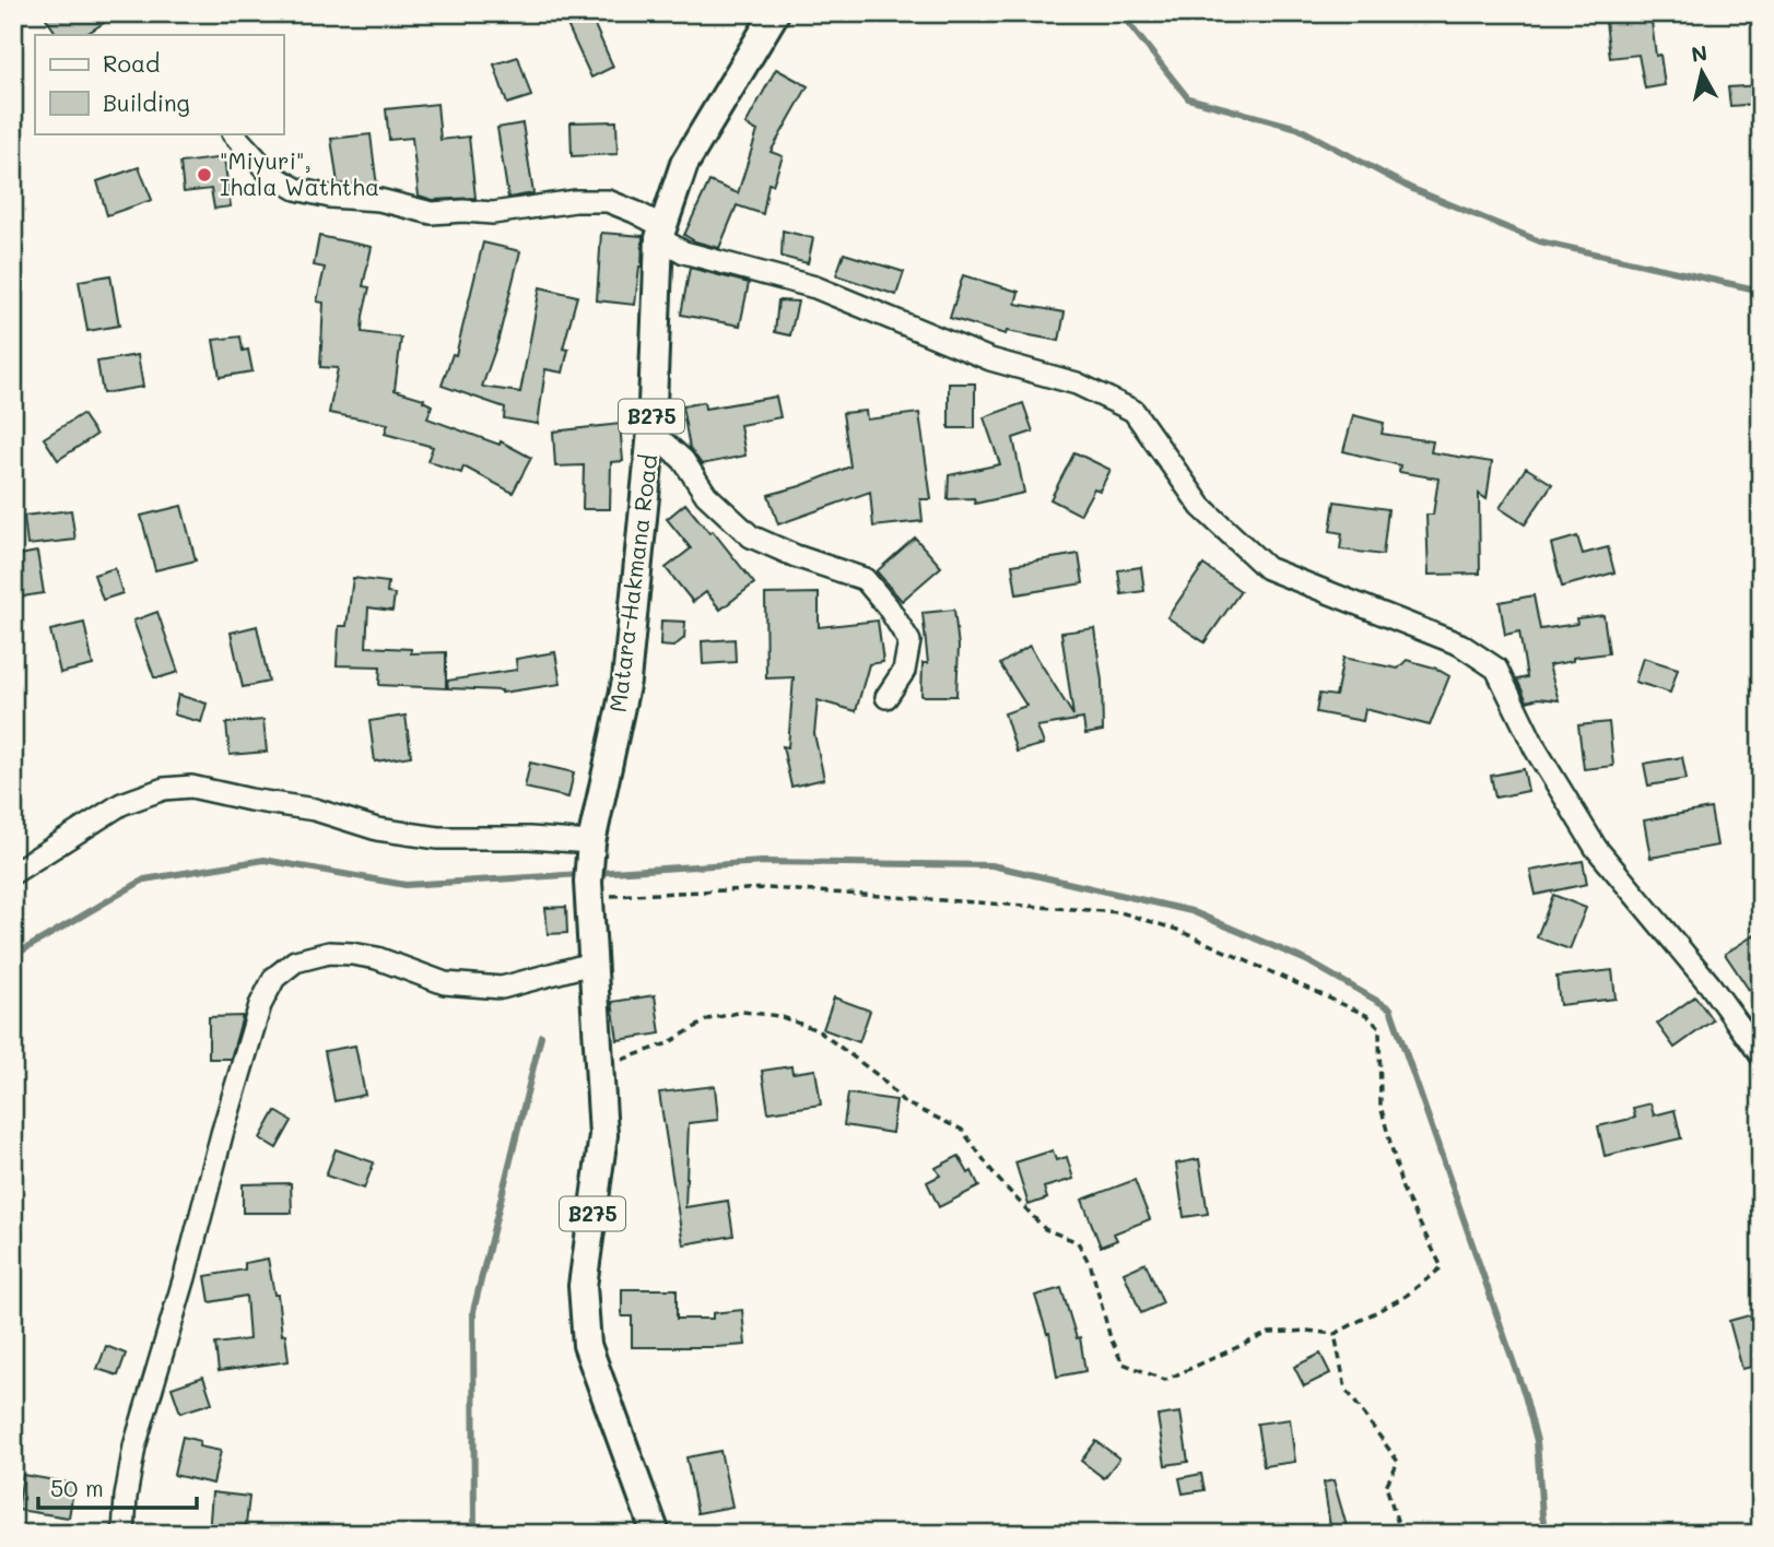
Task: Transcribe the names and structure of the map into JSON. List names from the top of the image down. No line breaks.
{"streets":{"main road":["B275","Matara-Hakmana Road"]},"places":["\"Miyuri\", Ihala Waththa"],"legend":["Road","Building"],"scale_bar":"50 m","north":"top"}
